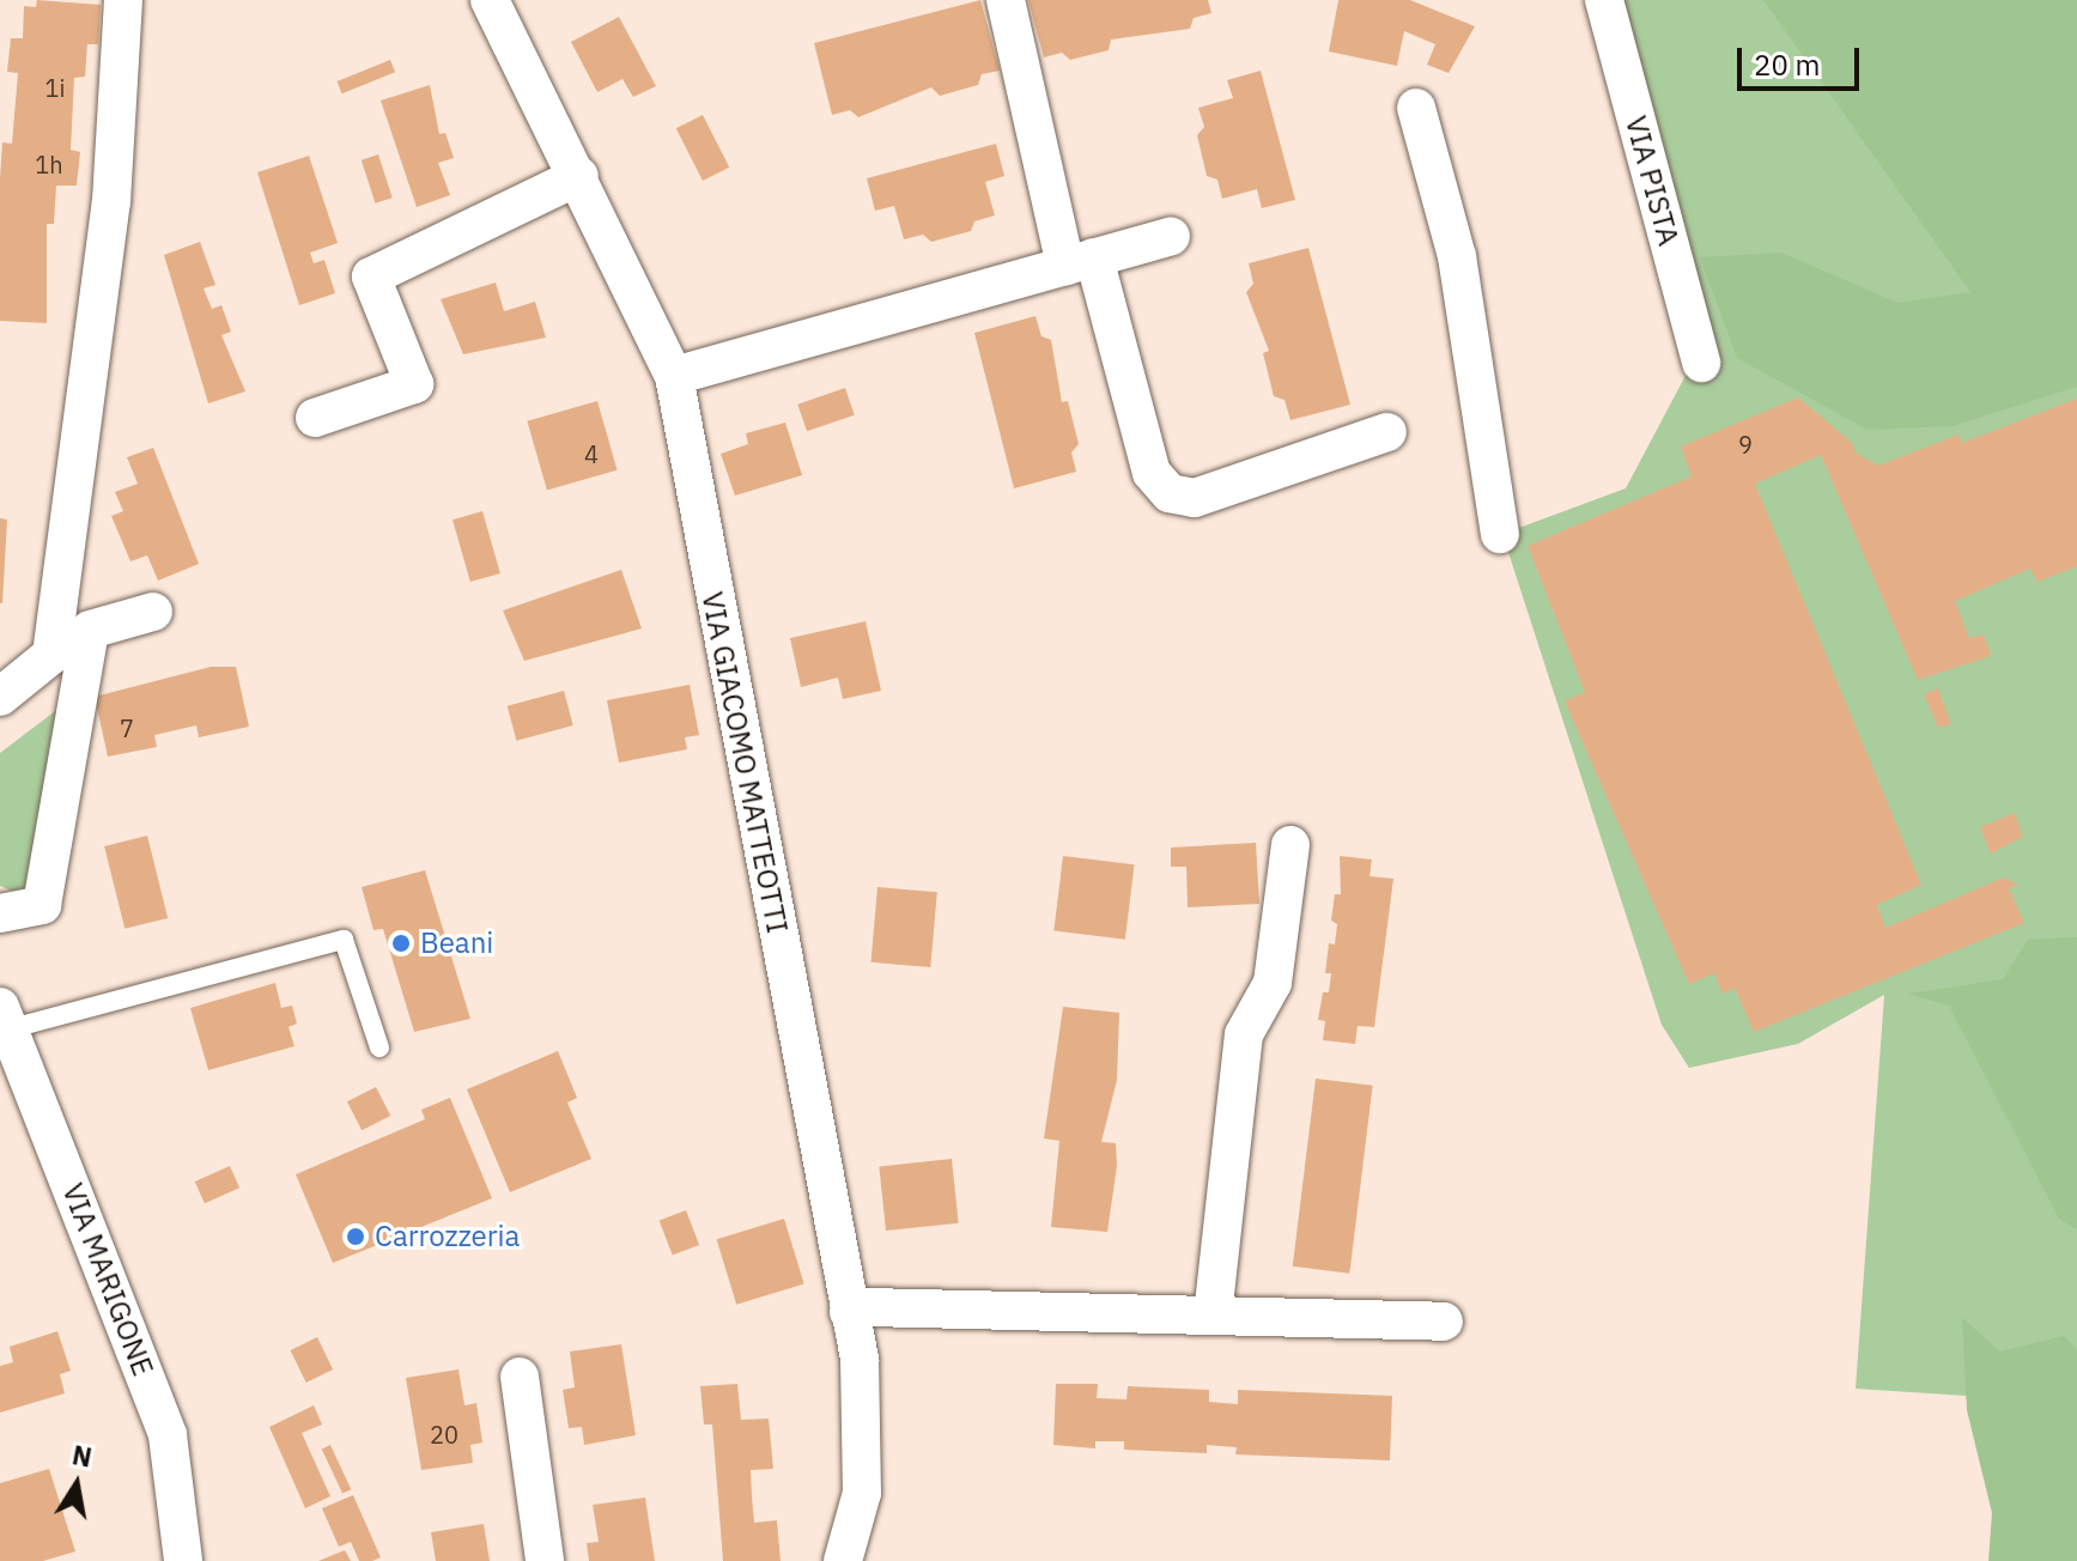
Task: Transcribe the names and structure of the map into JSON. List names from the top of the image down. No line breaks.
{"streets":{"street":["VIA PISTA","VIA GIACOMO MATTEOTTI","VIA MARIGONE"]},"places":["Beani","Carrozzeria"],"house_numbers":["1i","1h","9","4","7","20"],"scale_bar":"20 m","north":"top"}
